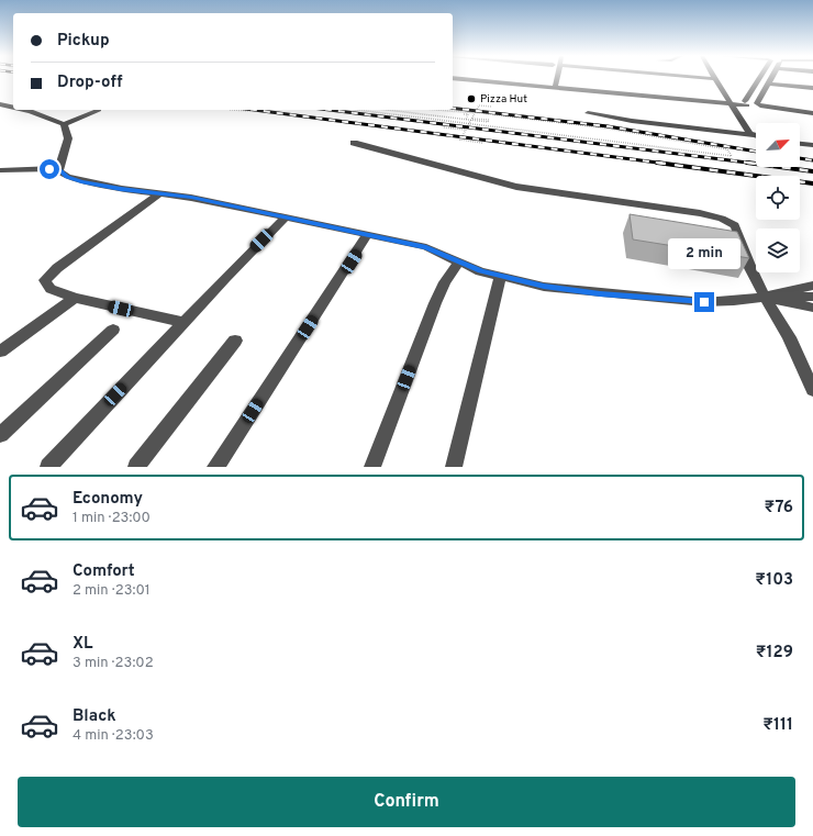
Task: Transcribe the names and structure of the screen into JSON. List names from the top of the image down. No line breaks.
{"places":["Pizza Hut"],"north":"top right","page":{"banner":["Pickup","Drop-off"],"bubble":"2 min","list":[{"name":"Economy","note":"1 min · 23:00","value":"₹76"},{"name":"Comfort","note":"2 min · 23:01","value":"₹103"},{"name":"XL","note":"3 min · 23:02","value":"₹129"},{"name":"Black","note":"4 min · 23:03","value":"₹111"}],"buttons":"Confirm"}}
